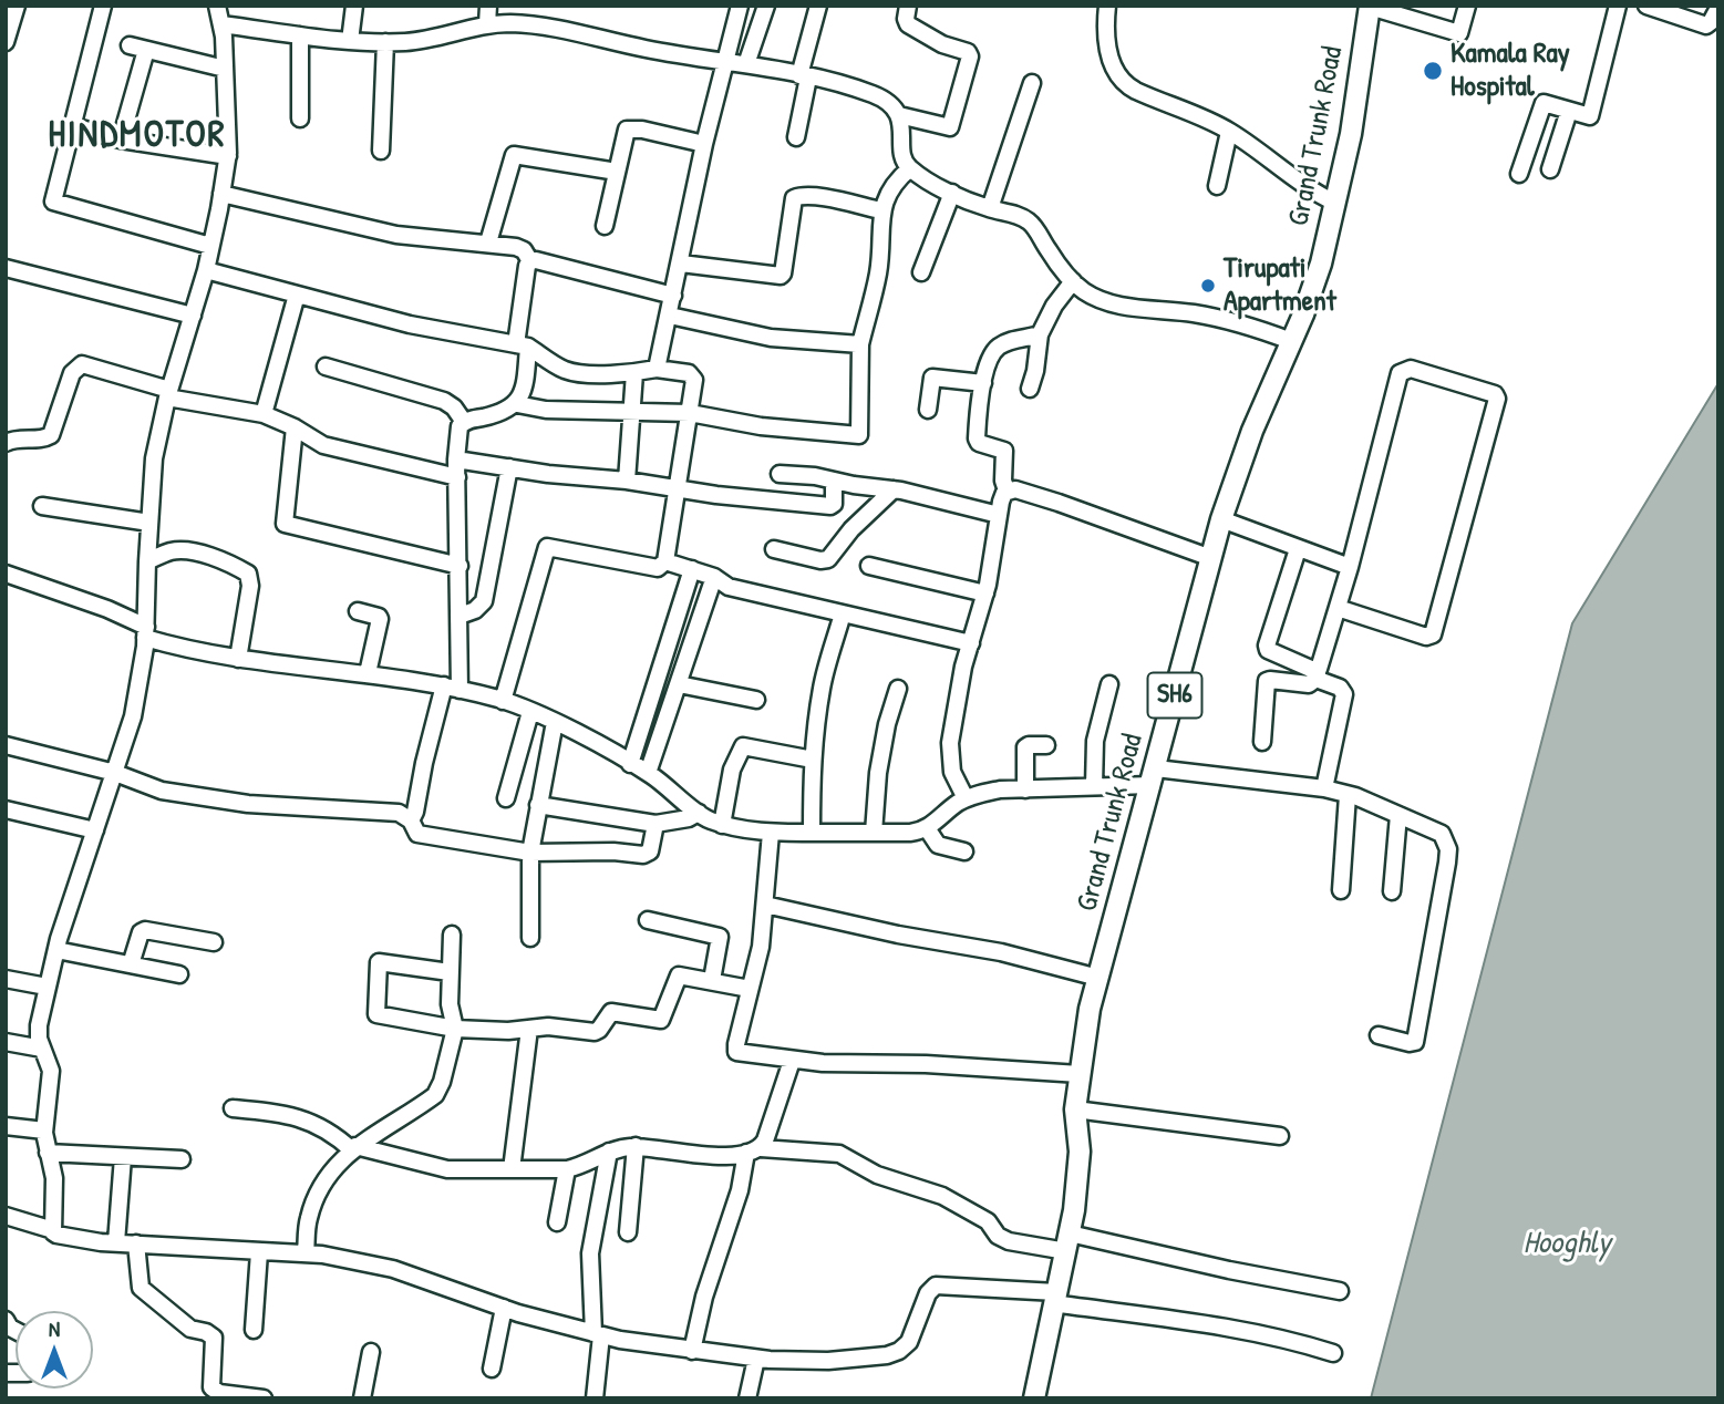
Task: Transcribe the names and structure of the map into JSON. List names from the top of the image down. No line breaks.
{"streets":{"main road":["Grand Trunk Road","SH6"]},"districts":["HINDMOTOR"],"water":["Hooghly"],"places":["Kamala Ray Hospital","Tirupati Apartment"],"north":"top"}
